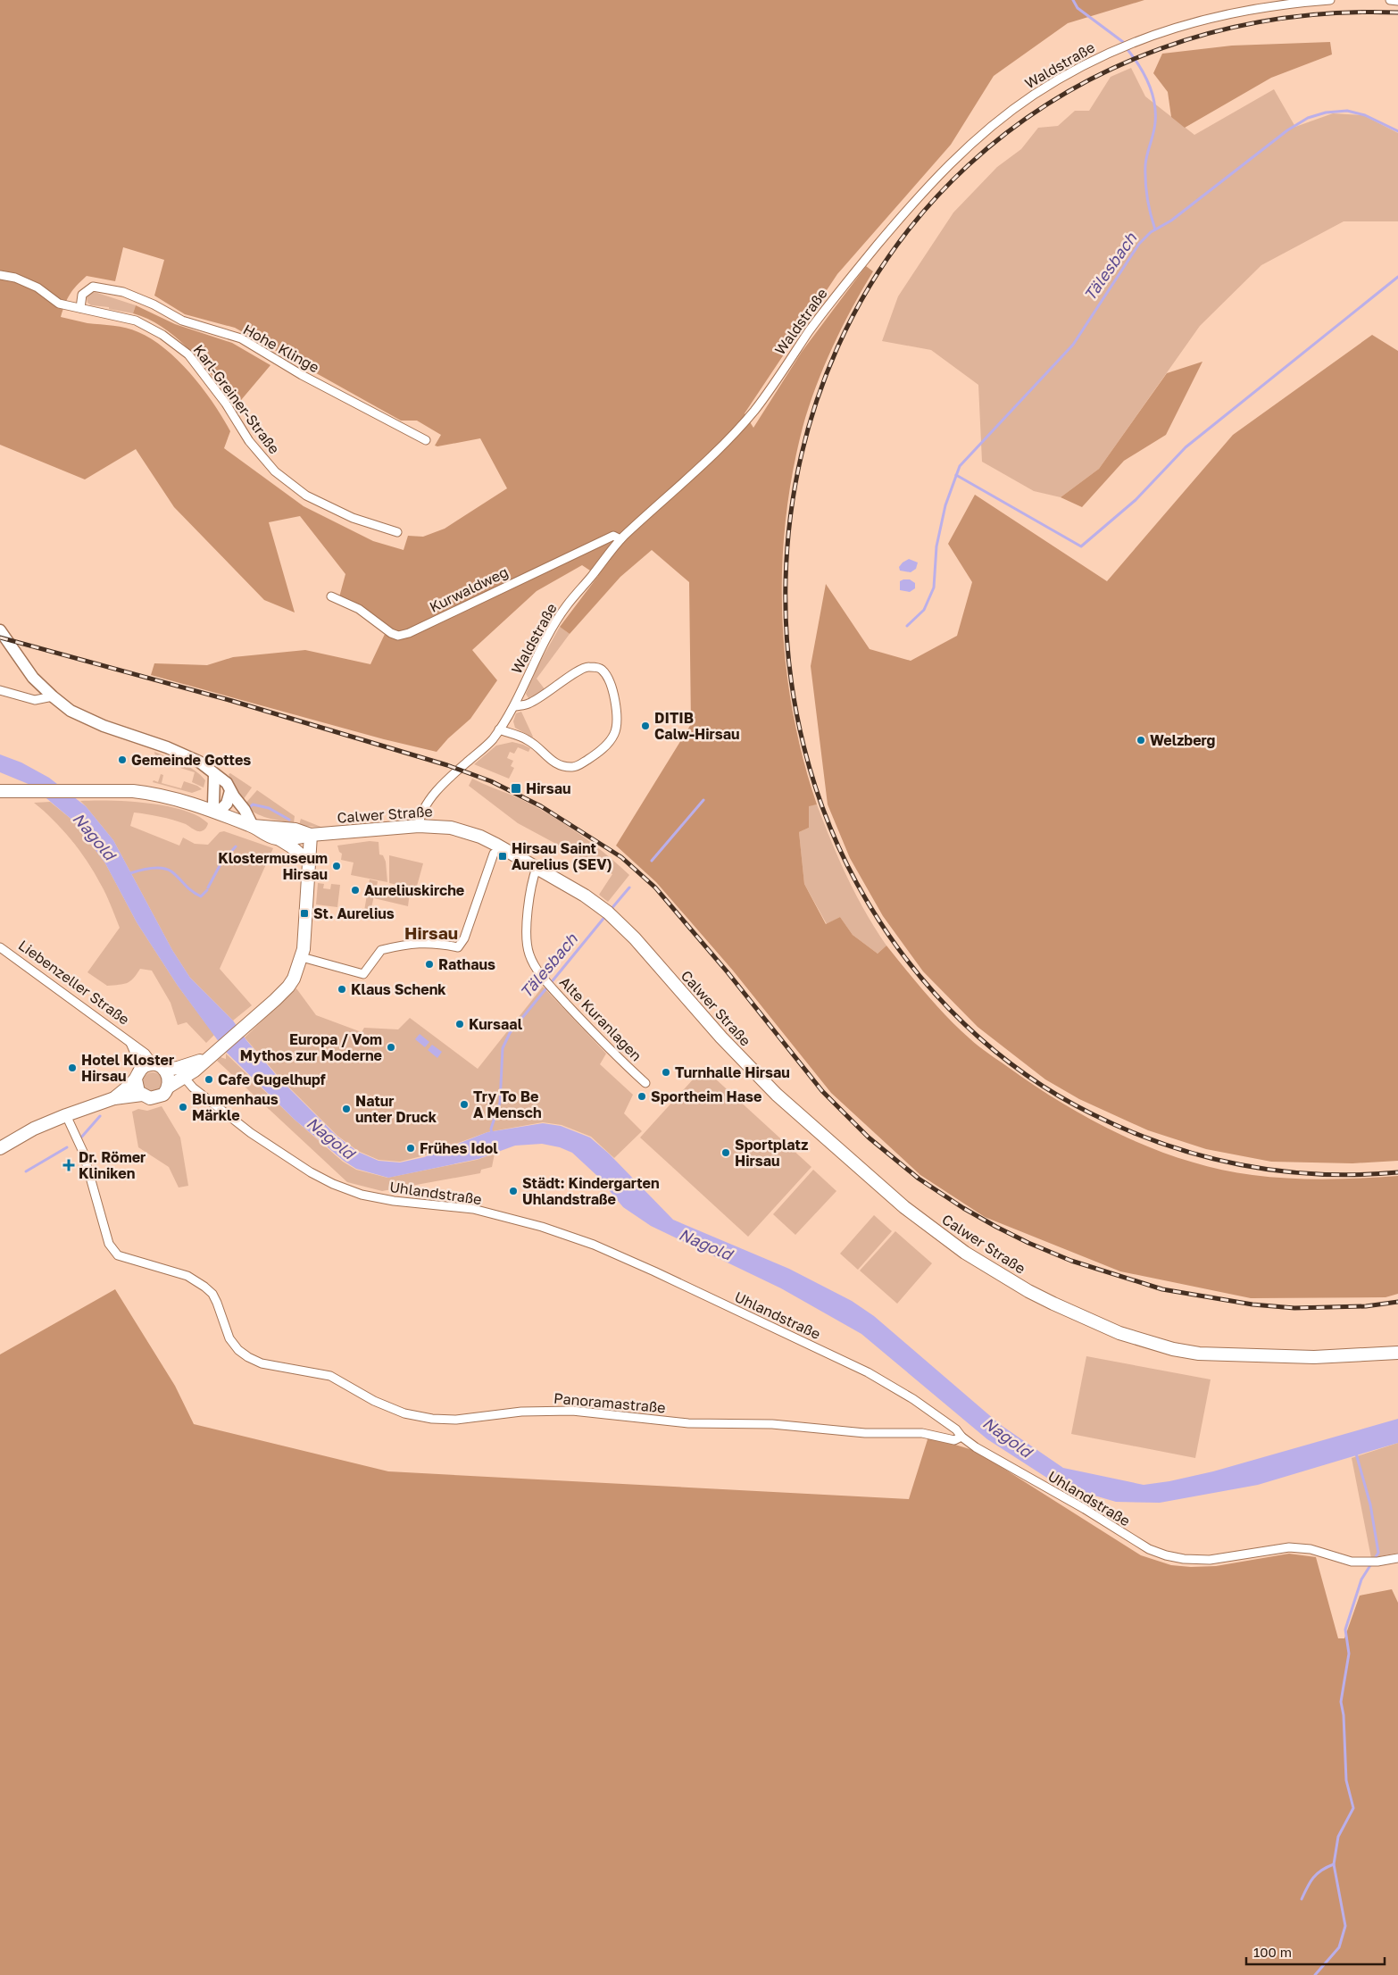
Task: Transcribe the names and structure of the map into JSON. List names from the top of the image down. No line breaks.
{"streets":{"main road":["Calwer Straße"],"street":["Waldstraße","Hohe Klinge","Karl-Greiner-Straße","Kurwaldweg","Liebenzeller Straße","Alte Kuranlagen","Uhlandstraße","Panoramastraße"]},"crossings":[["Waldstraße","Kurwaldweg"],["Waldstraße","Calwer Straße"],["Hohe Klinge","Karl-Greiner-Straße"],["Calwer Straße","Alte Kuranlagen"],["Uhlandstraße","Panoramastraße"]],"districts":["Hirsau"],"water":["Tälesbach","Nagold"],"places":{"other":["DITIB Calw-Hirsau","Welzberg","Gemeinde Gottes","Klostermuseum Hirsau","Aureliuskirche","Rathaus","Klaus Schenk","Kursaal","Europa / Vom Mythos zur Moderne","Hotel Kloster Hirsau","Turnhalle Hirsau","Cafe Gugelhupf","Sportheim Hase","Try To Be A Mensch","Blumenhaus Märkle","Natur unter Druck","Frühes Idol","Sportplatz Hirsau","Städt: Kindergarten Uhlandstraße"],"transit":["Hirsau","Hirsau Saint Aurelius (SEV)","St. Aurelius"],"health":["Dr. Römer Kliniken"]},"scale_bar":"100 m"}
